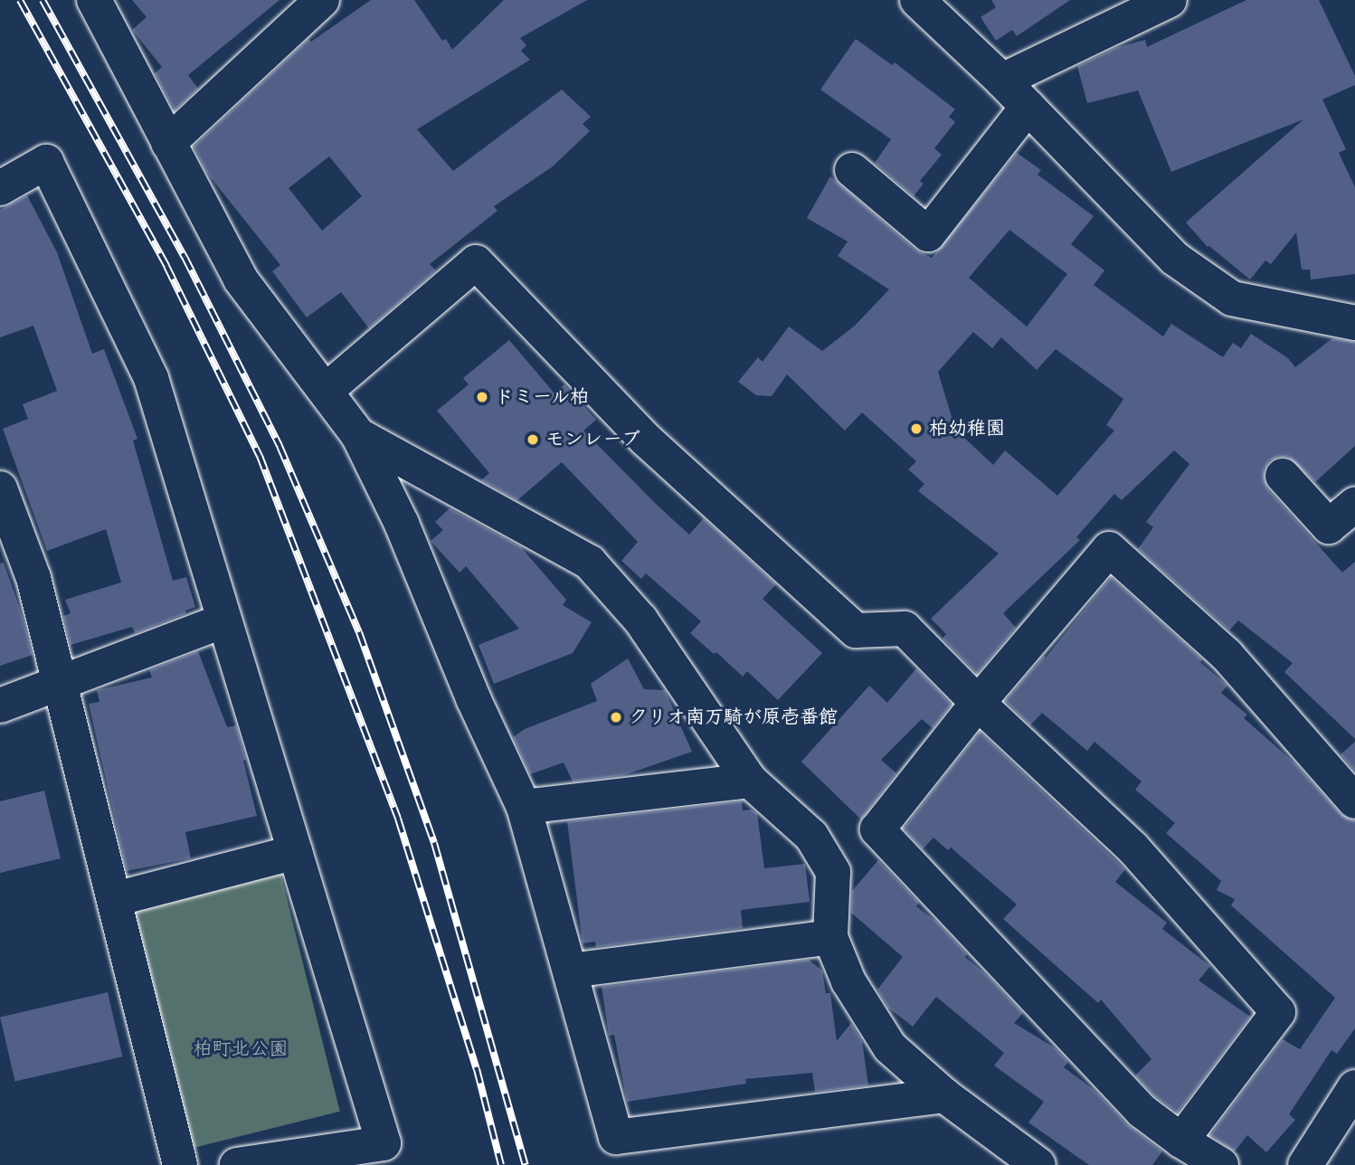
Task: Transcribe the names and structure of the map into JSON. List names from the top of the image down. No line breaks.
{"parks":["柏町北公園"],"places":["ドミール柏","柏幼稚園","モンレーブ","クリオ南万騎が原壱番館"]}
